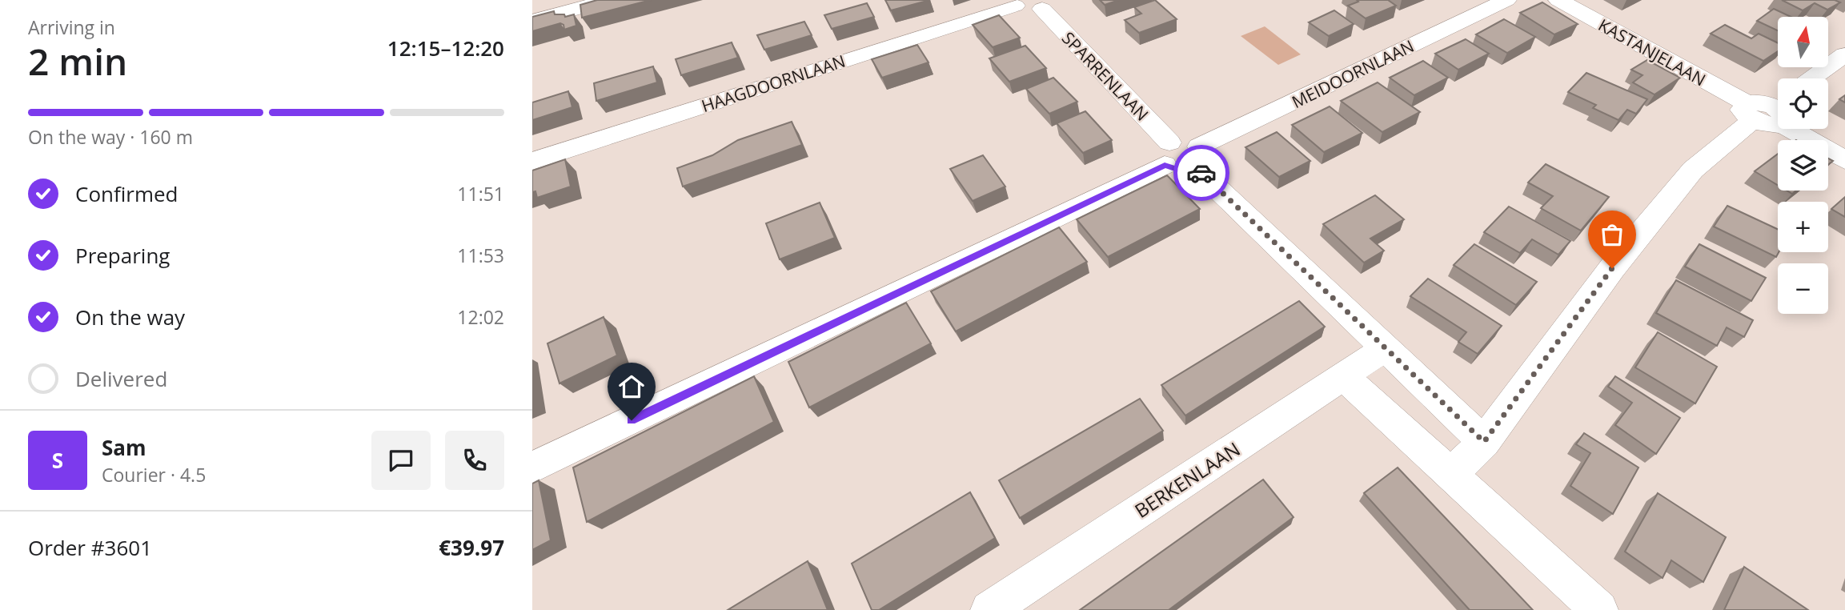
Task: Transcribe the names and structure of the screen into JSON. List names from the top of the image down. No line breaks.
{"streets":{"street":["KASTANJELAAN","MEIDOORNLAAN","SPARRENLAAN","HAAGDOORNLAAN","BERKENLAAN"]},"north":"top","page":{"heading":["2 min","Arriving in","12:15–12:20"],"panel":["Sam","Courier · 4.5","Order #3601","€39.97"],"map_buttons":["+","−"],"bar":"On the way · 160 m","list":[["Confirmed","11:51"],["Preparing","11:53"],["On the way","12:02"],"Delivered"],"round":"S"}}
